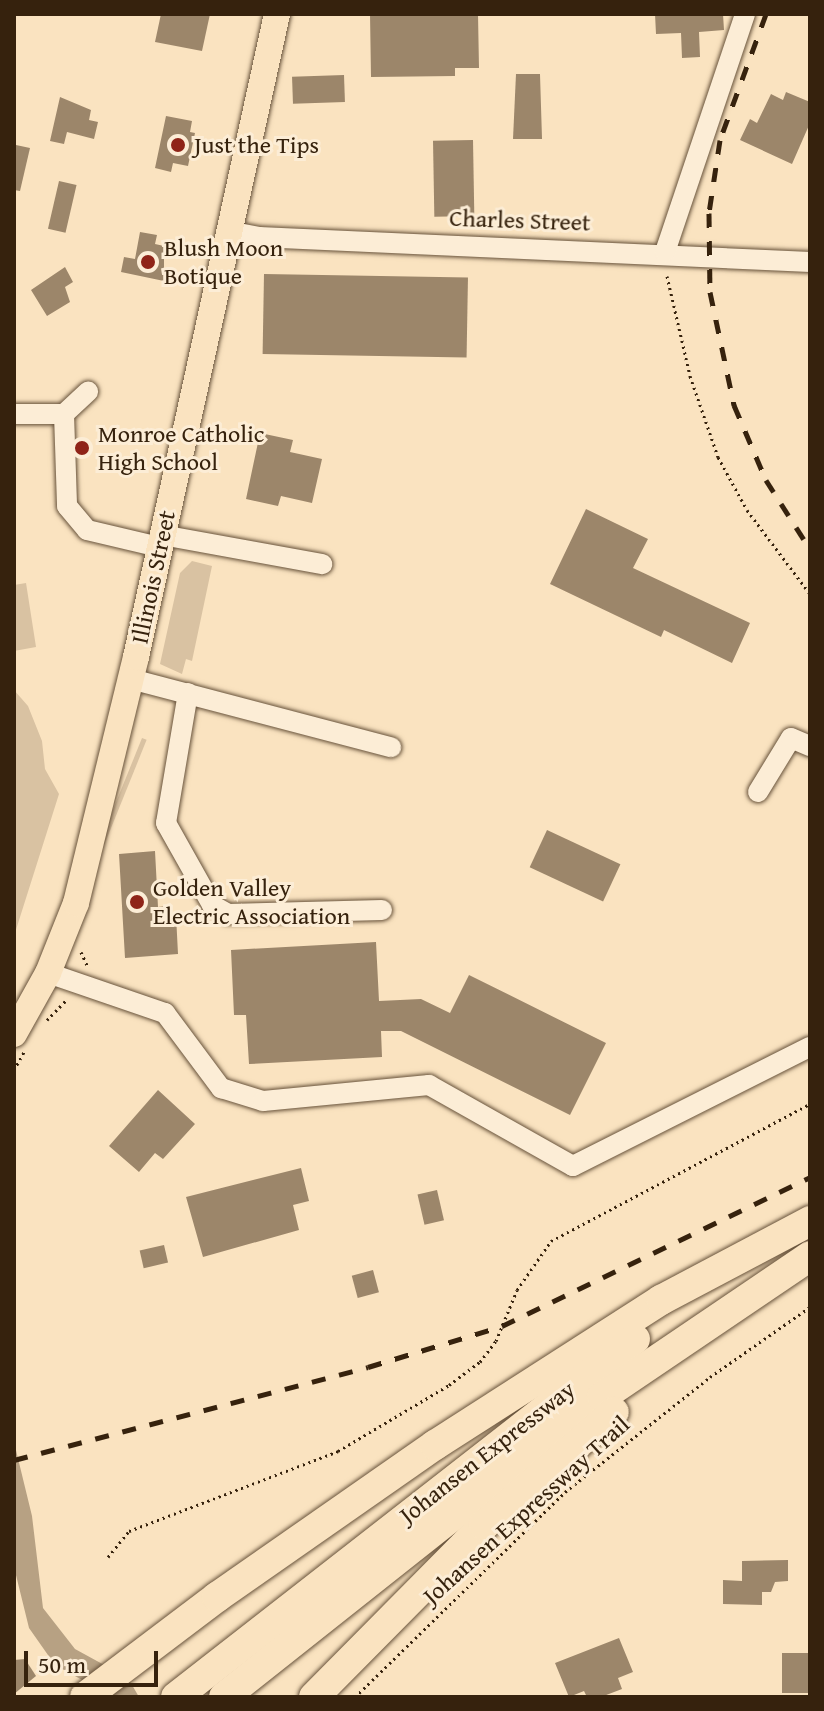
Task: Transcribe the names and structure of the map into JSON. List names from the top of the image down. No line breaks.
{"streets":{"highway":["Johansen Expressway"],"main road":["Illinois Street"],"street":["Charles Street"],"path":["Johansen Expressway Trail"]},"crossings":[["Charles Street","Illinois Street"]],"places":["Just the Tips","Blush Moon Botique","Monroe Catholic High School","Golden Valley Electric Association"],"scale_bar":"50 m"}
